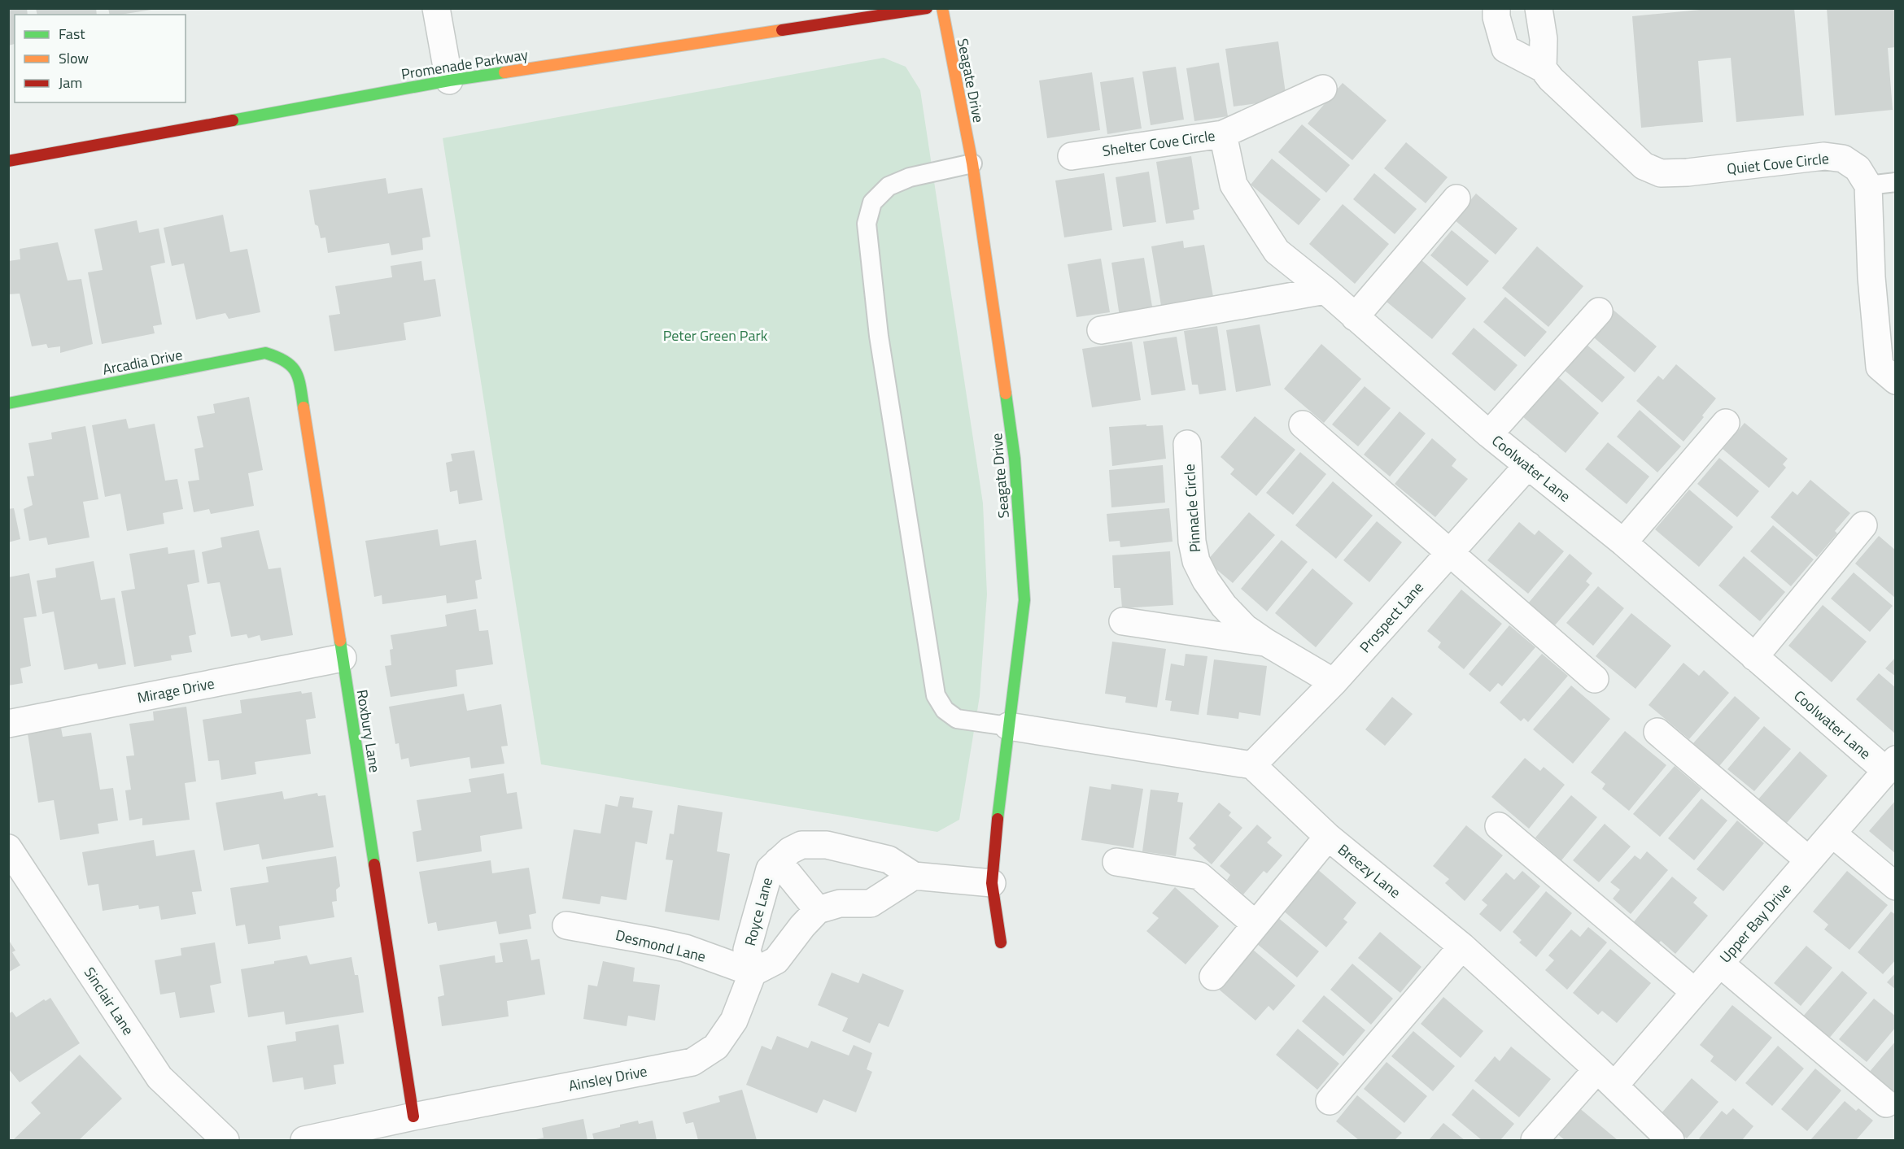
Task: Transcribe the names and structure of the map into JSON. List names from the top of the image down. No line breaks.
{"streets":{"street":["Promenade Parkway","Seagate Drive","Shelter Cove Circle","Quiet Cove Circle","Arcadia Drive","Coolwater Lane","Pinnacle Circle","Prospect Lane","Mirage Drive","Roxbury Lane","Breezy Lane","Royce Lane","Upper Bay Drive","Desmond Lane","Sinclair Lane","Ainsley Drive"]},"crossings":[["Seagate Drive","Royce Lane"],["Shelter Cove Circle","Coolwater Lane"],["Arcadia Drive","Roxbury Lane"],["Coolwater Lane","Prospect Lane"],["Coolwater Lane","Upper Bay Drive"],["Pinnacle Circle","Prospect Lane"],["Prospect Lane","Breezy Lane"],["Mirage Drive","Roxbury Lane"],["Roxbury Lane","Ainsley Drive"],["Breezy Lane","Upper Bay Drive"],["Royce Lane","Desmond Lane"],["Royce Lane","Ainsley Drive"],["Desmond Lane","Ainsley Drive"]],"parks":["Peter Green Park"],"legend":["Fast","Slow","Jam"]}
